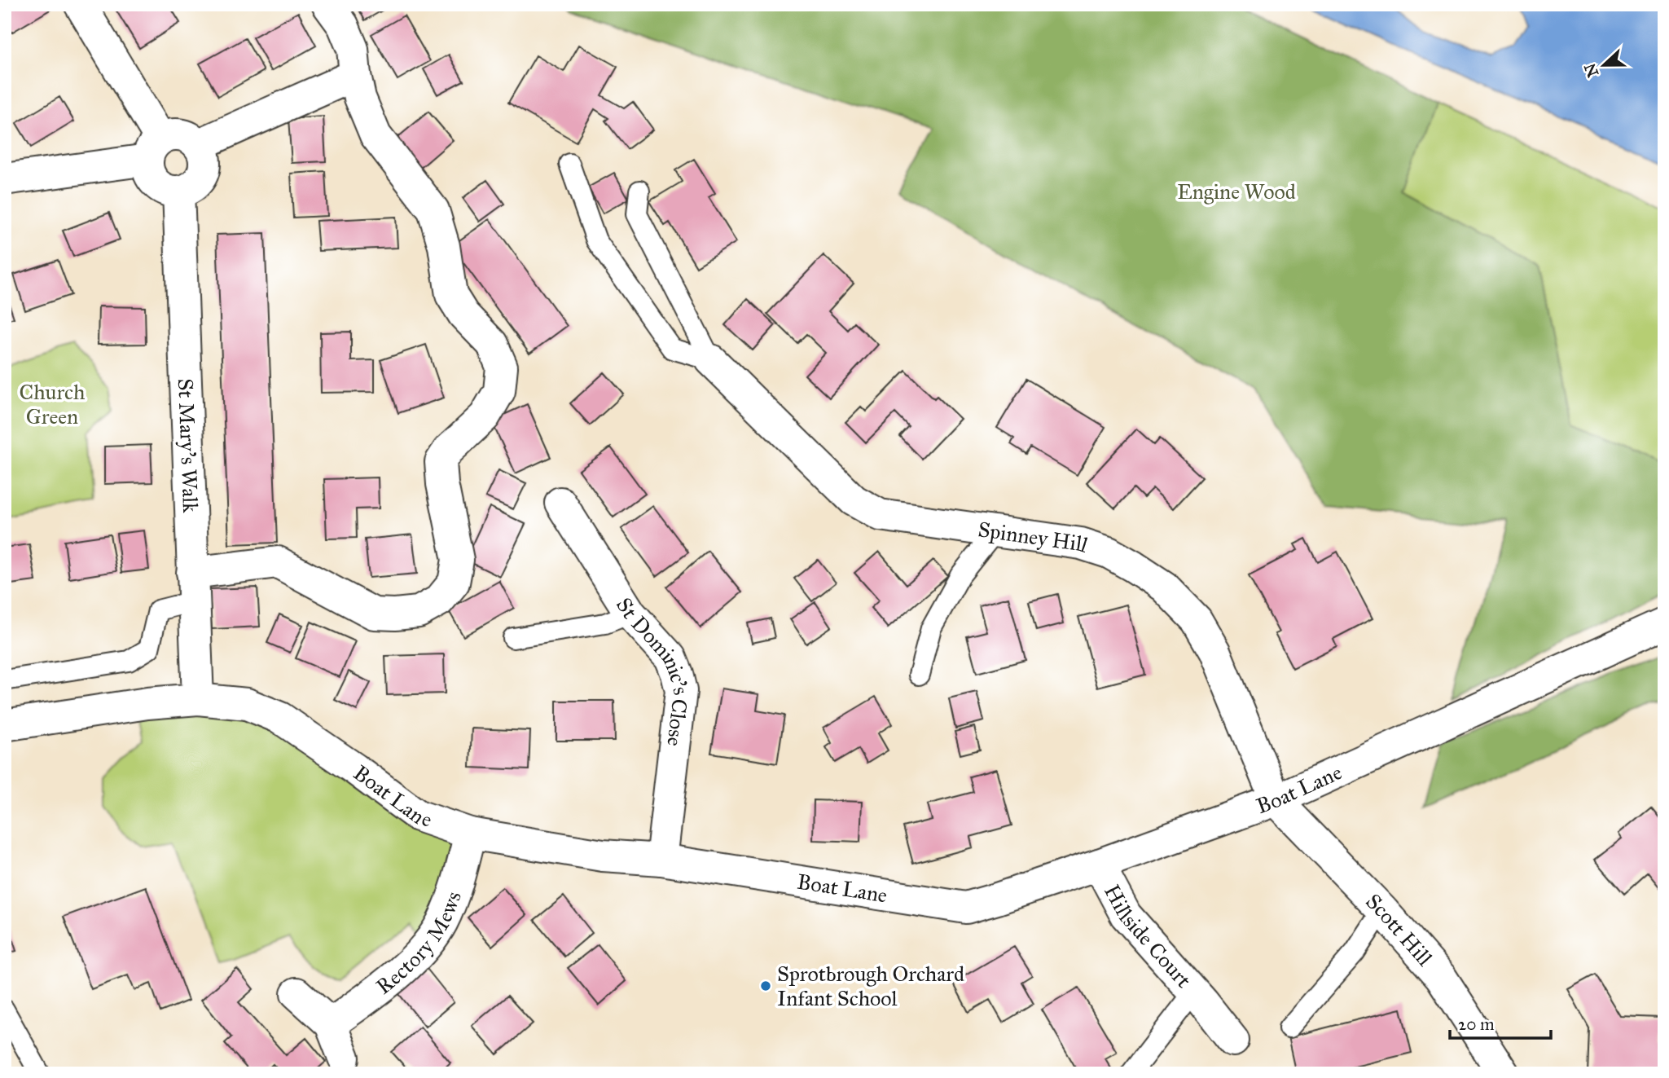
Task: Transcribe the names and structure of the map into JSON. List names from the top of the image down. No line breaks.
{"streets":{"street":["St Mary's Walk","Spinney Hill","St Dominic's Close","Boat Lane","Scott Hill","Hillside Court","Rectory Mews"]},"crossings":[["St Mary's Walk","Boat Lane"],["Spinney Hill","Boat Lane"],["Spinney Hill","Scott Hill"],["St Dominic's Close","Boat Lane"],["Boat Lane","Scott Hill"],["Boat Lane","Hillside Court"],["Boat Lane","Rectory Mews"]],"parks":["Engine Wood","Church Green"],"places":["Sprotbrough Orchard Infant School"],"scale_bar":"20 m","north":"left"}
